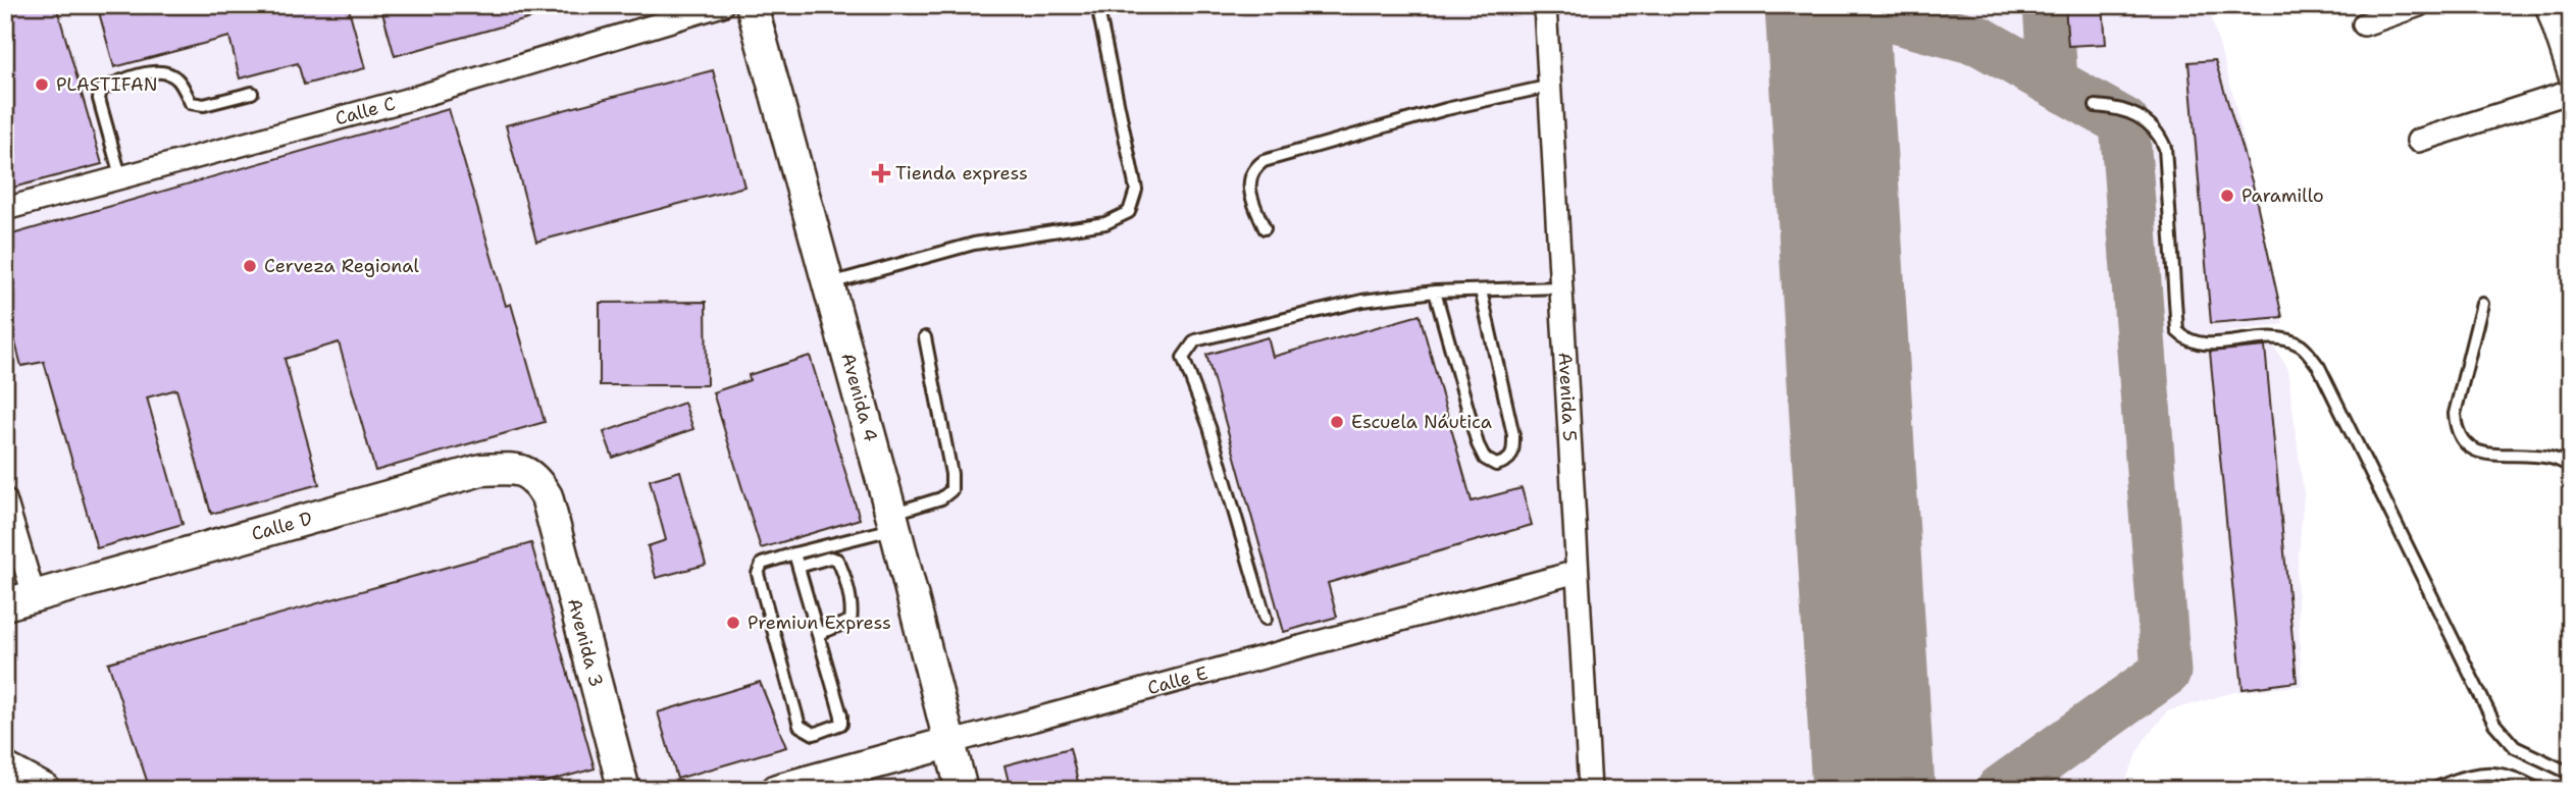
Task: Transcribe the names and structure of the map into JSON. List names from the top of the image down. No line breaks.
{"streets":{"main road":["Avenida 4","Calle D","Avenida 3","Calle E"],"street":["Calle C","Avenida 5"]},"crossings":[["Avenida 4","Calle E"],["Avenida 5","Calle E"],["Calle D","Avenida 3"]],"places":{"other":["PLASTIFAN","Paramillo","Cerveza Regional","Escuela Náutica","Premiun Express"],"health":["Tienda express"]}}
